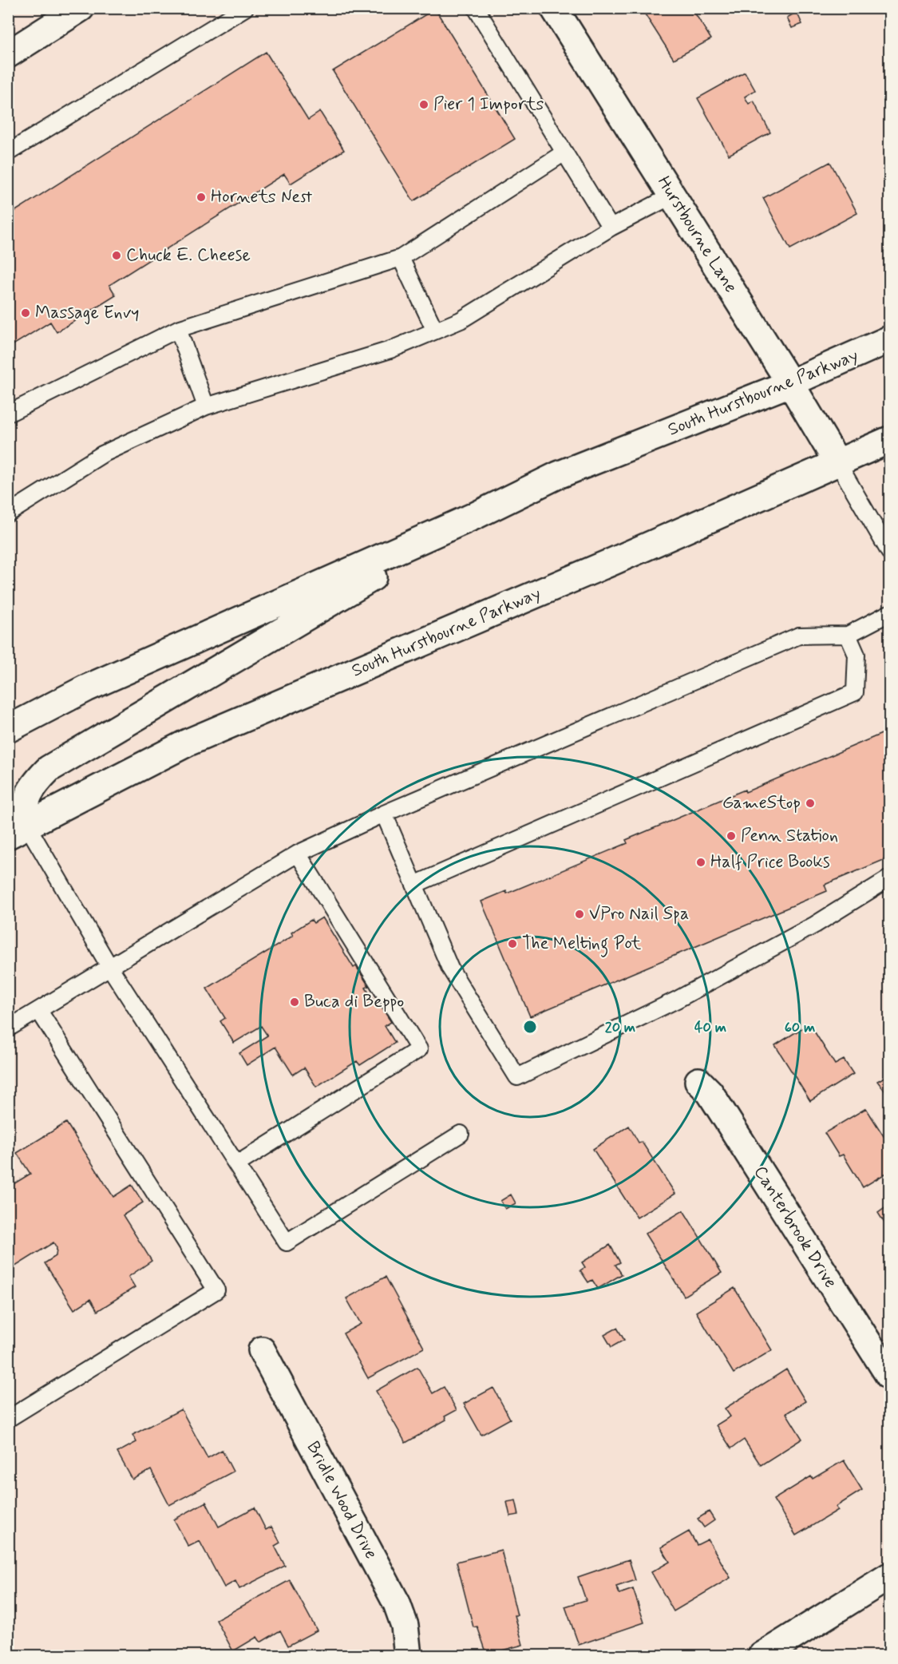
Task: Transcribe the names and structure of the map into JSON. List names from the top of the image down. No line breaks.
{"streets":{"main road":["Hurstbourne Lane","South Hurstbourne Parkway","Canterbrook Drive","Bridle Wood Drive"]},"crossings":[["Hurstbourne Lane","South Hurstbourne Parkway"]],"places":["Pier 1 Imports","Hornets Nest","Chuck E. Cheese","Massage Envy","GameStop","Penn Station","Half Price Books","VPro Nail Spa","The Melting Pot","Buca di Beppo"],"rings":["20 m","40 m","60 m"]}
